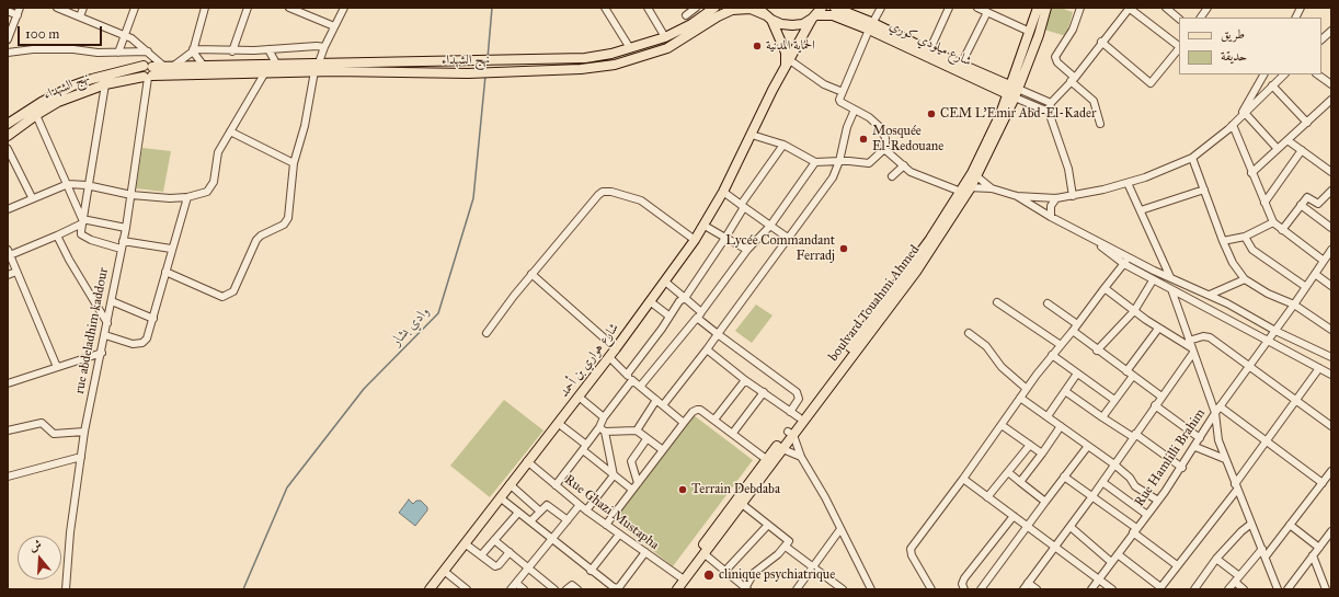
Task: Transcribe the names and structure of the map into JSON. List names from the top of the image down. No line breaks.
{"streets":{"main road":["شارع ميلودي كوري","نهج الشهداء","boulvard Touahmi Ahmed","شارع هواري بن أحمد"],"street":["rue abdeladhim kaddour","Rue Hamlilli Brahim","Rue Ghazi Mustapha"]},"crossings":[["شارع ميلودي كوري","نهج الشهداء"],["شارع ميلودي كوري","boulvard Touahmi Ahmed"],["نهج الشهداء","rue abdeladhim kaddour"],["boulvard Touahmi Ahmed","Rue Ghazi Mustapha"],["شارع هواري بن أحمد","Rue Ghazi Mustapha"]],"water":["وادي بشار"],"places":["الحماية المدنية","CEM L'Emir Abd-El-Kader","Mosquée El-Redouane","Lycée Commandant Ferradj","Terrain Debdaba","clinique psychiatrique"],"legend":["طريق","حديقة"],"scale_bar":"100 m","north":"top"}
